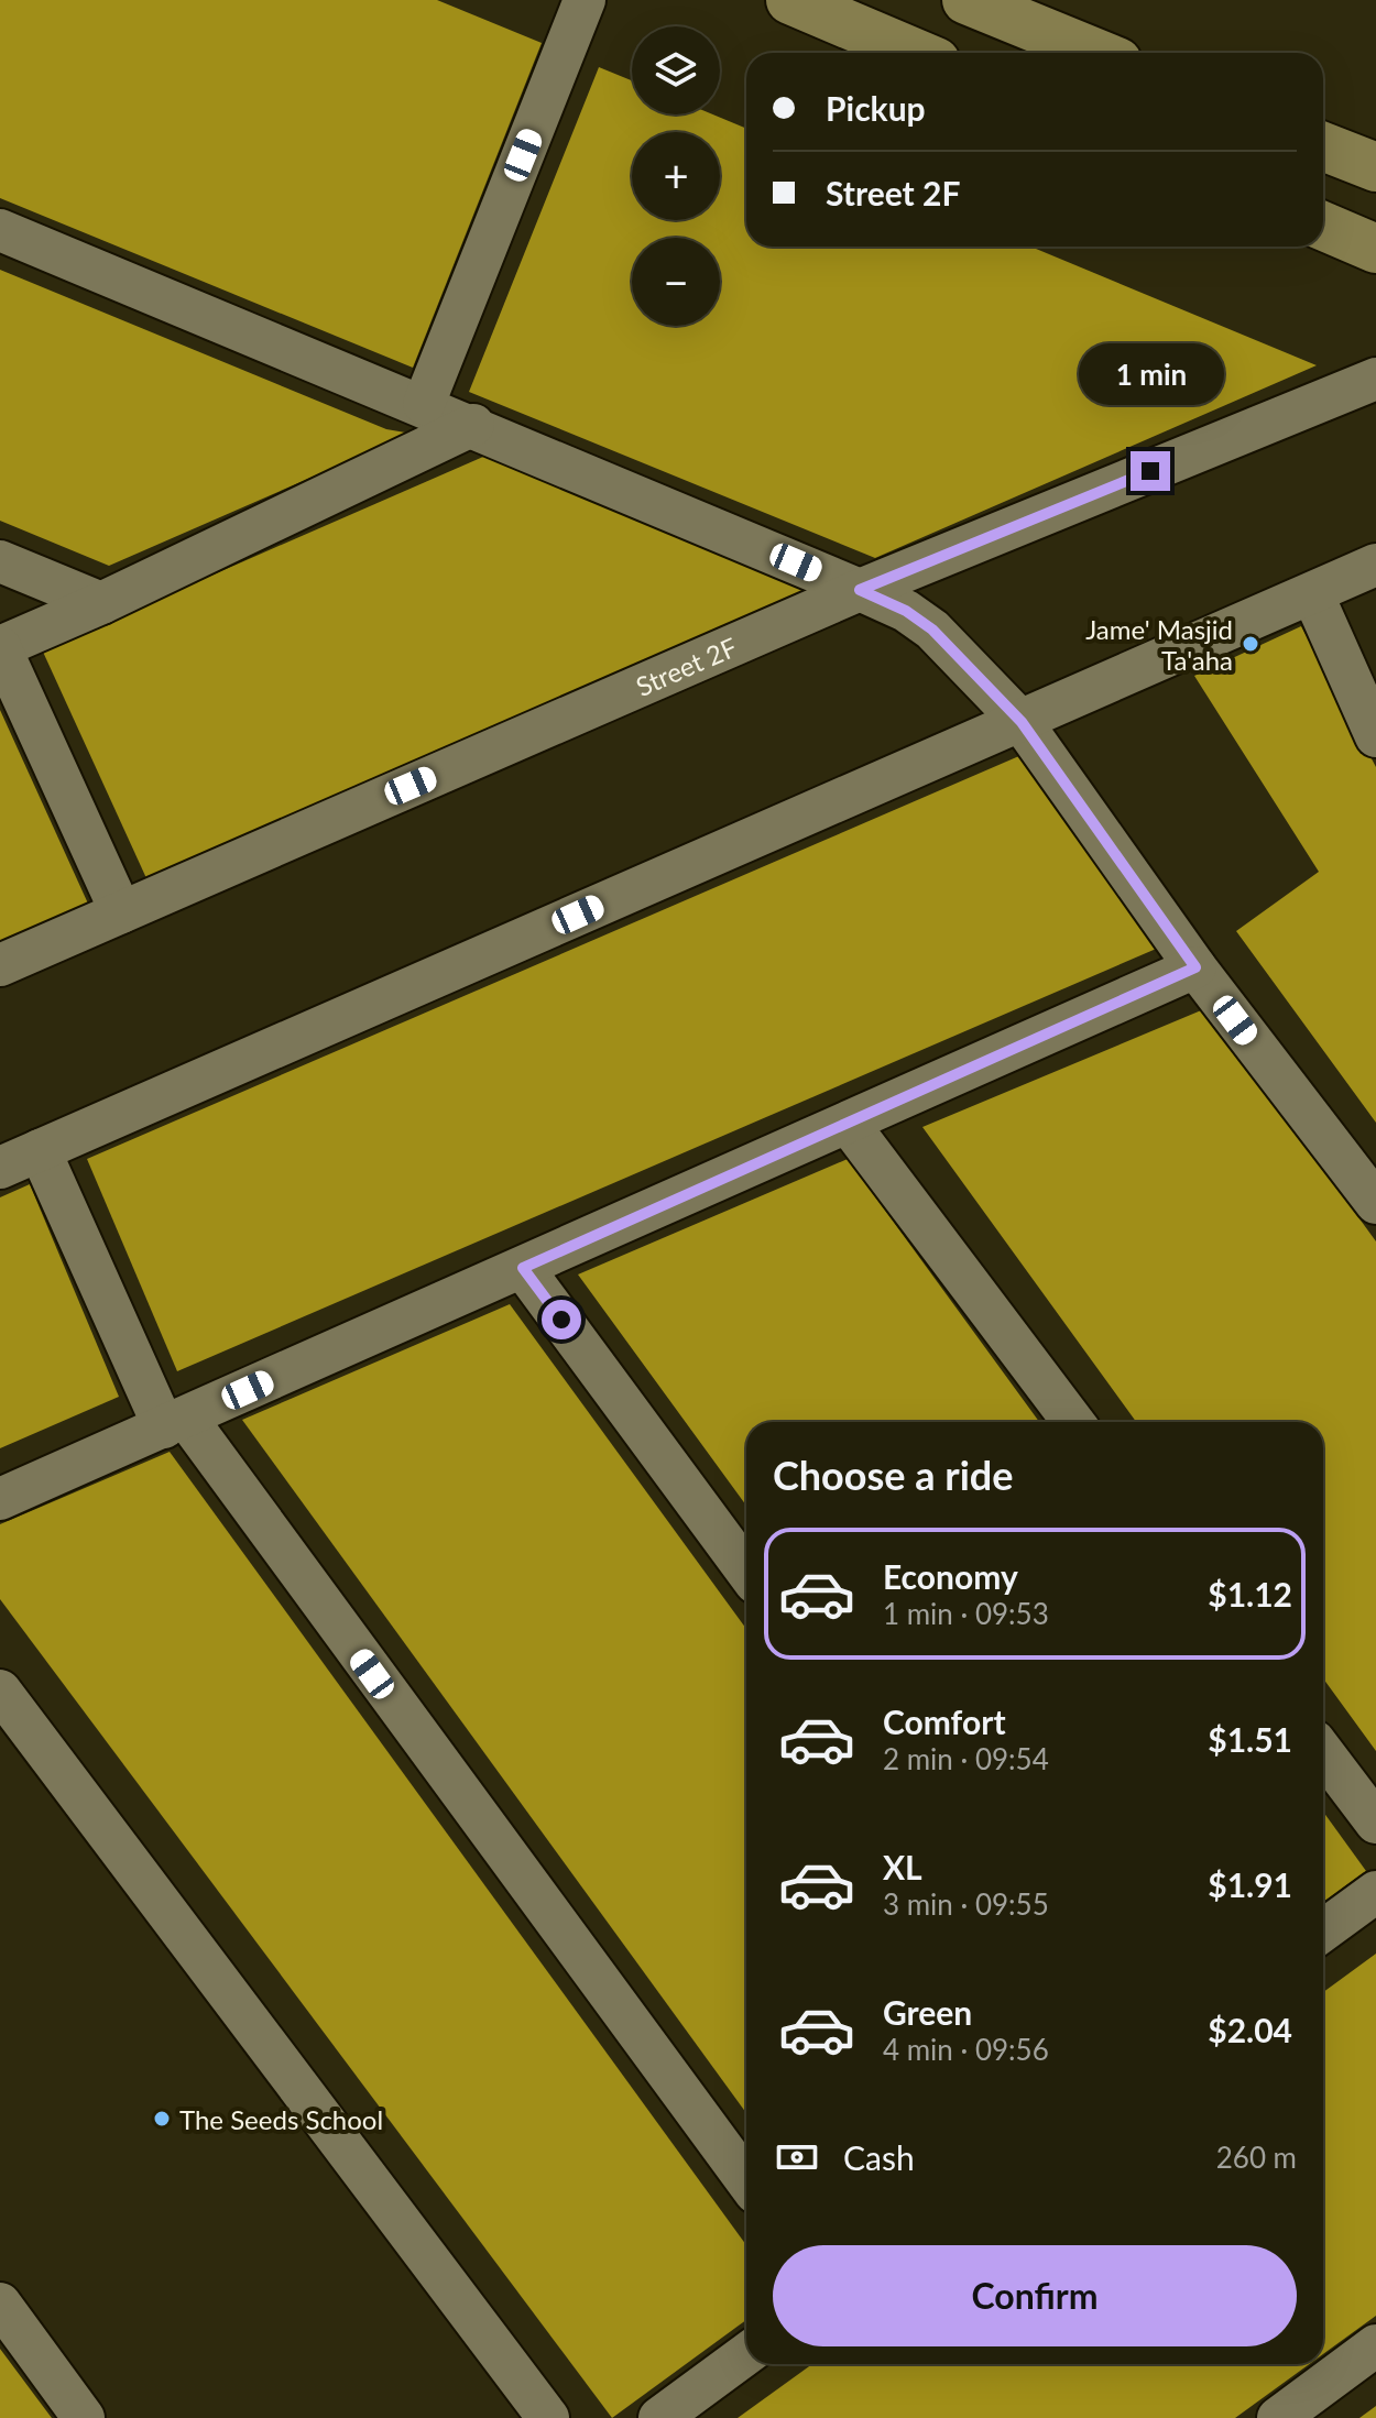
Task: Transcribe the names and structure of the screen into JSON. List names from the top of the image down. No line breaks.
{"streets":{"street":["Street 2F"]},"places":["Jame' Masjid Ta'aha","The Seeds School"],"page":{"map_buttons":["+","−"],"banner":["Pickup","Street 2F"],"bubble":"1 min","heading":"Choose a ride","list":[{"name":"Economy","note":"1 min · 09:53","value":"$1.12"},{"name":"Comfort","note":"2 min · 09:54","value":"$1.51"},{"name":"XL","note":"3 min · 09:55","value":"$1.91"},{"name":"Green","note":"4 min · 09:56","value":"$2.04"}],"pay":["Cash","260 m"],"buttons":"Confirm"}}
